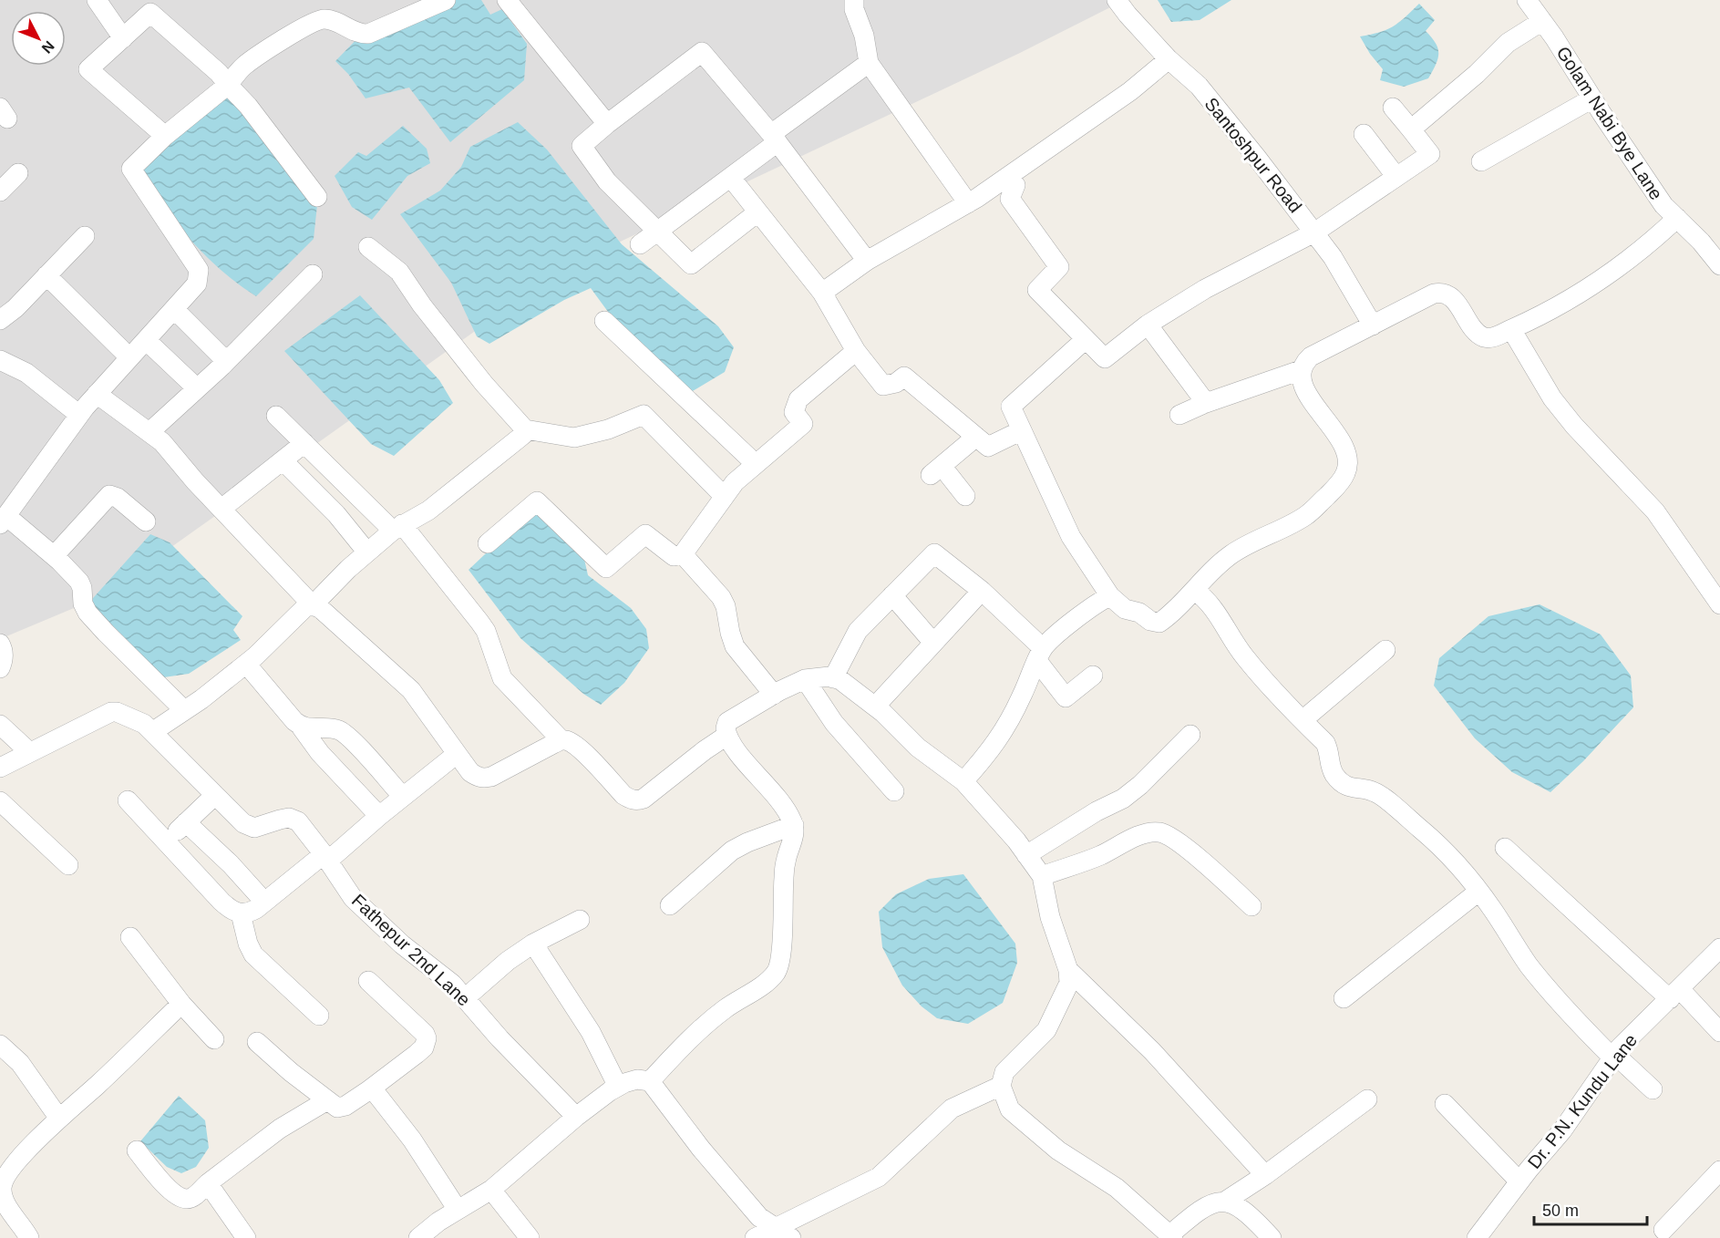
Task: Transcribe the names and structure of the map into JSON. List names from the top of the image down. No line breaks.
{"streets":{"street":["Golam Nabi Bye Lane","Santoshpur Road","Fathepur 2nd Lane","Dr. P.N. Kundu Lane"]},"scale_bar":"50 m","north":"bottom right"}
